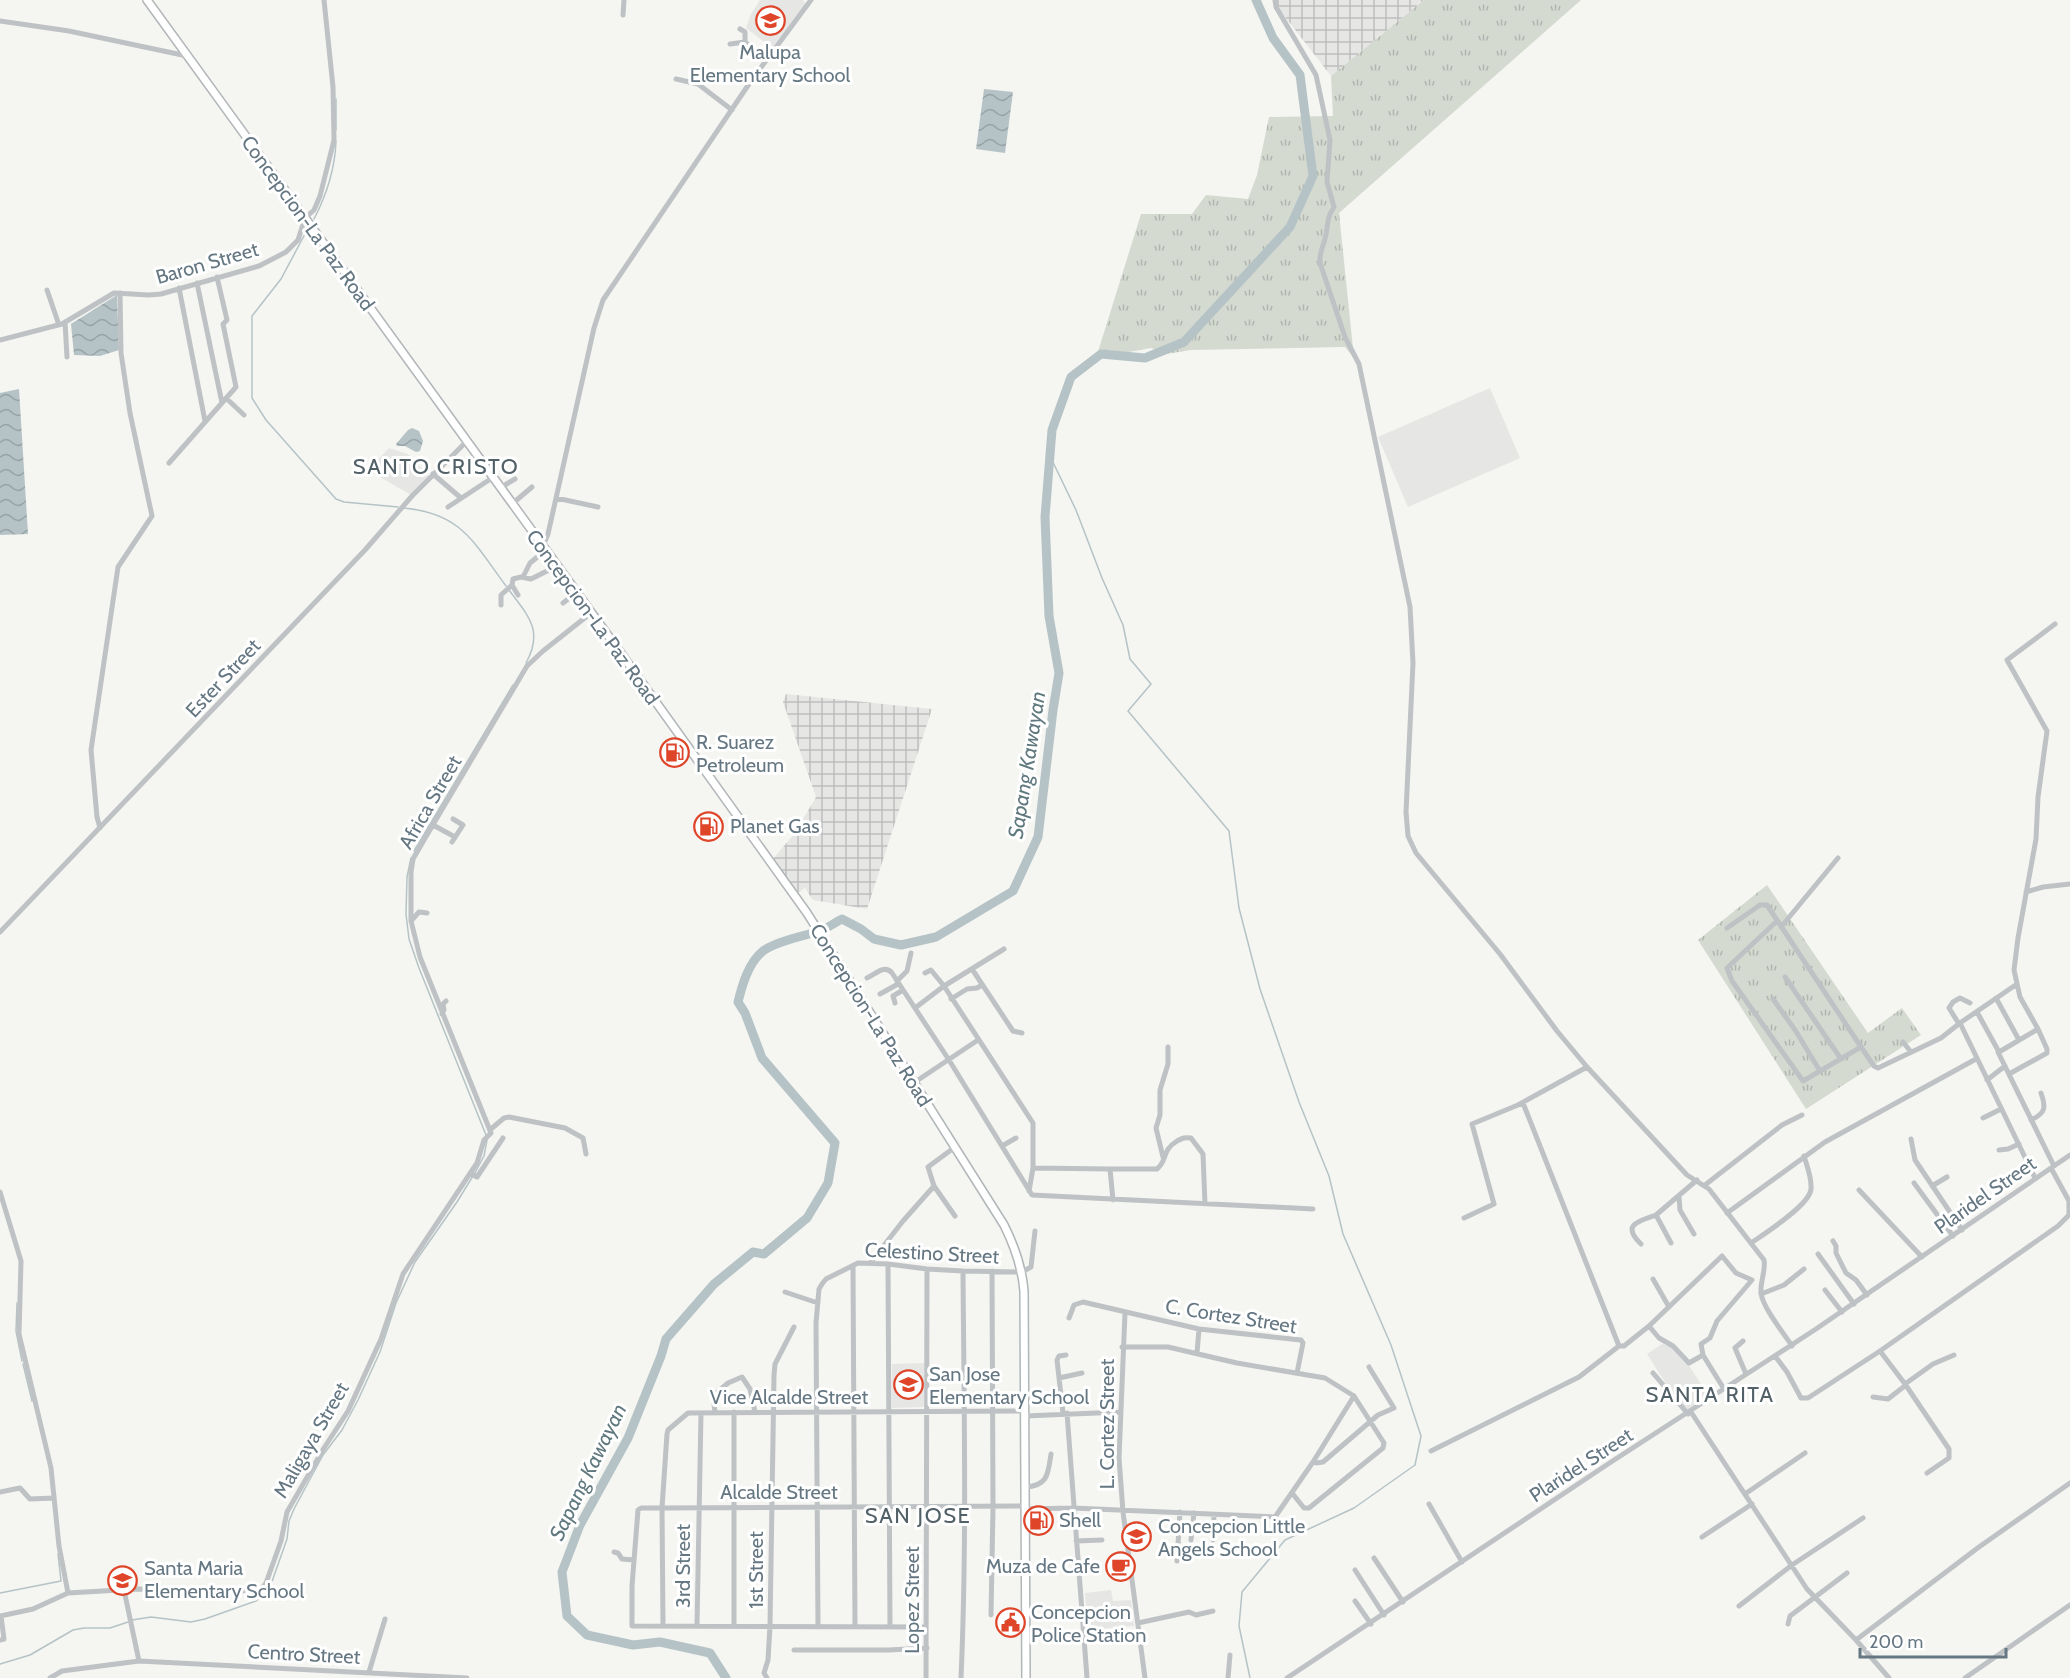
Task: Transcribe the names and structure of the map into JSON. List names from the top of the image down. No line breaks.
{"streets":{"main road":["Concepcion-La Paz Road"],"street":["Baron Street","Ester Street","Africa Street","Plaridel Street","Celestino Street","C. Cortez Street","Vice Alcalde Street","L. Cortez Street","Maligaya Street","Alcalde Street","3rd Street","1st Street","Lopez Street","Centro Street"]},"crossings":[["Concepcion-La Paz Road","Baron Street"],["Concepcion-La Paz Road","Ester Street"],["Concepcion-La Paz Road","Africa Street"],["Concepcion-La Paz Road","Celestino Street"],["Concepcion-La Paz Road","Vice Alcalde Street"],["Concepcion-La Paz Road","Alcalde Street"],["Africa Street","Maligaya Street"],["Celestino Street","Lopez Street"],["C. Cortez Street","L. Cortez Street"],["Vice Alcalde Street","L. Cortez Street"],["Vice Alcalde Street","Alcalde Street"],["Vice Alcalde Street","3rd Street"],["Vice Alcalde Street","1st Street"],["Vice Alcalde Street","Lopez Street"],["L. Cortez Street","Alcalde Street"],["Alcalde Street","3rd Street"],["Alcalde Street","1st Street"],["Alcalde Street","Lopez Street"]],"districts":["SANTO CRISTO","SANTA RITA","SAN JOSE"],"water":["Sapang Kawayan"],"places":{"school or university":["Malupa Elementary School","San Jose Elementary School","Concepcion Little Angels School","Santa Maria Elementary School"],"fuel station":["R. Suarez Petroleum","Planet Gas","Shell"],"cafe":["Muza de Cafe"],"public building":["Concepcion Police Station"]},"scale_bar":"200 m"}
